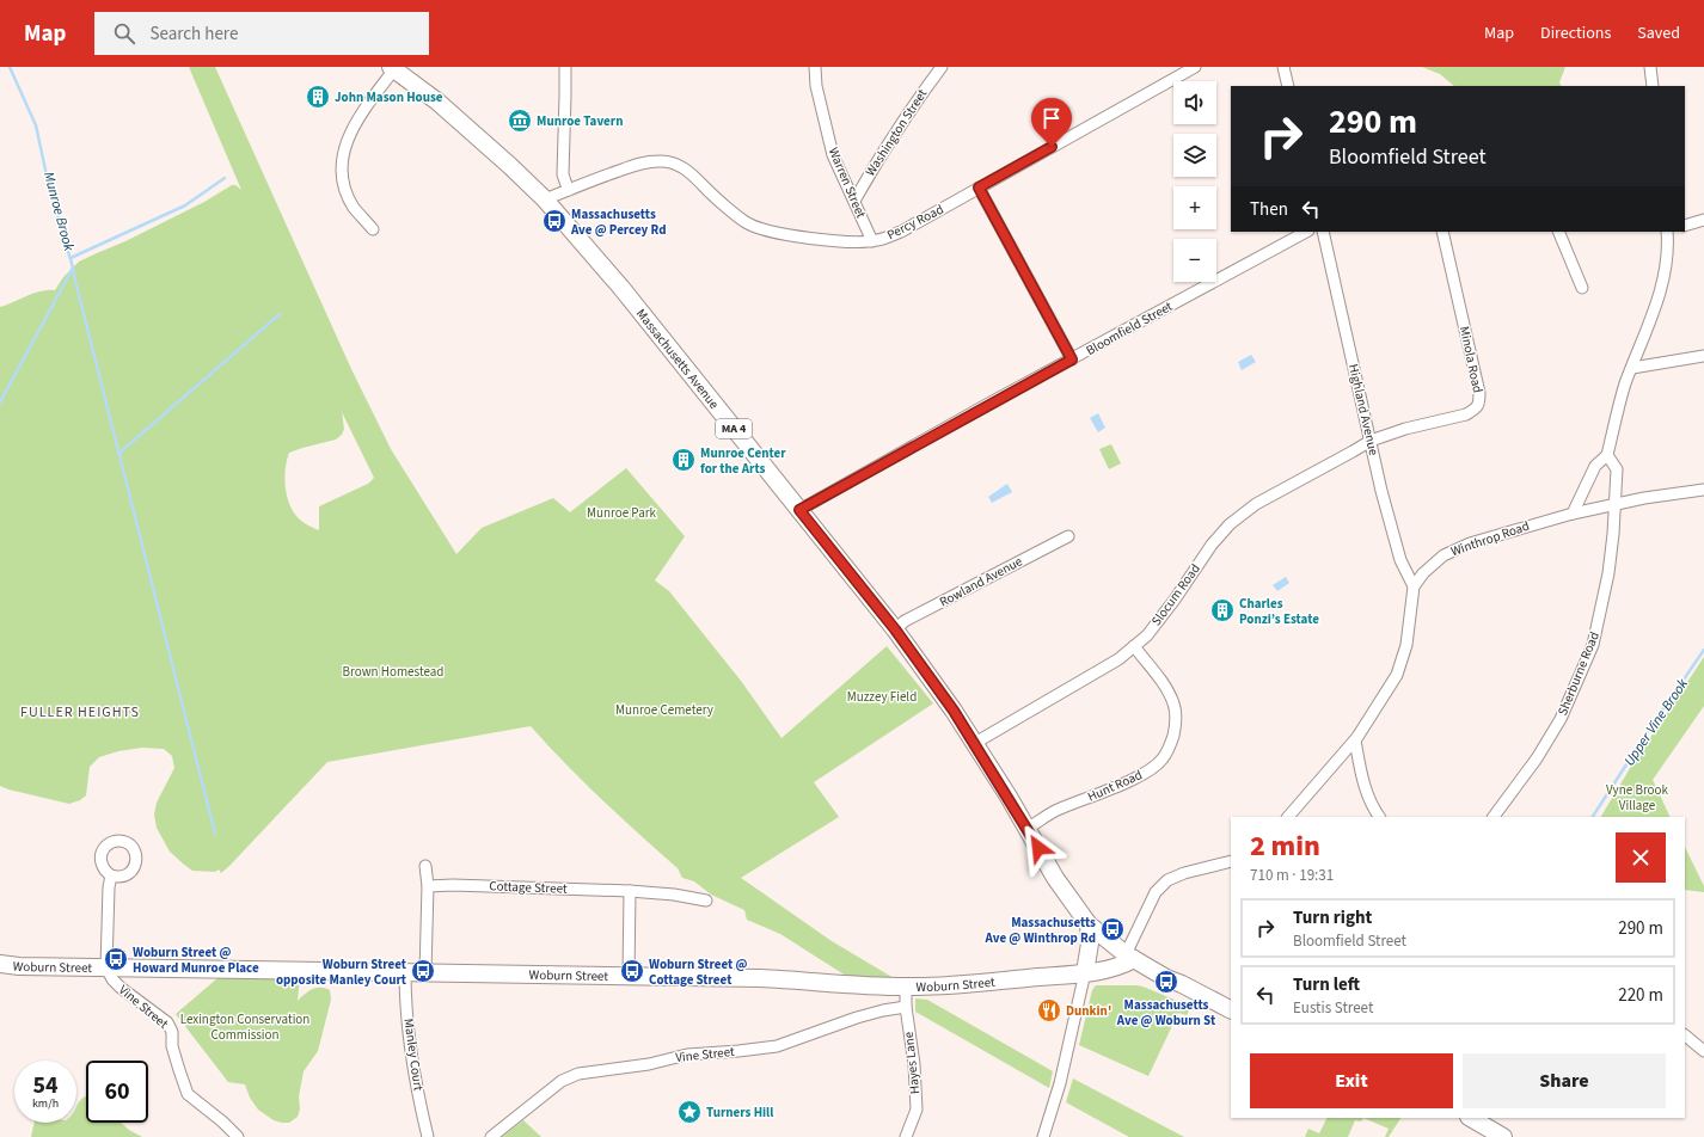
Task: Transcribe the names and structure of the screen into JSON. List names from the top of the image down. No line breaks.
{"streets":{"main road":["Massachusetts Avenue","MA 4","Woburn Street"],"street":["Washington Street","Warren Street","Percy Road","Bloomfield Street","Minola Road","Highland Avenue","Winthrop Road","Rowland Avenue","Slocum Road","Sherburne Road","Hunt Road","Cottage Street","Vine Street","Manley Court","Hayes Lane"]},"crossings":[["Washington Street","Warren Street"],["Warren Street","Percy Road"],["Percy Road","Massachusetts Avenue"],["Bloomfield Street","Massachusetts Avenue"],["Massachusetts Avenue","Rowland Avenue"],["Massachusetts Avenue","Slocum Road"],["Massachusetts Avenue","Hunt Road"],["Massachusetts Avenue","Woburn Street"],["Minola Road","Highland Avenue"],["Minola Road","Slocum Road"],["Highland Avenue","Winthrop Road"],["Highland Avenue","Slocum Road"],["Winthrop Road","Sherburne Road"],["Slocum Road","Hunt Road"],["Woburn Street","Vine Street"],["Woburn Street","Manley Court"],["Woburn Street","Hayes Lane"],["Vine Street","Hayes Lane"]],"districts":["FULLER HEIGHTS"],"water":["Munroe Brook","Upper Vine Brook"],"parks":["Munroe Park","Brown Homestead","Muzzey Field","Munroe Cemetery","Vyne Brook Village","Lexington Conservation Commission"],"places":{"building":["John Mason House","Munroe Center for the Arts","Charles Ponzi’s Estate"],"museum":["Munroe Tavern"],"bus stop":["Massachusetts Ave @ Percey Rd","Massachusetts Ave @ Winthrop Rd","Woburn Street @ Howard Munroe Place","Woburn Street opposite Manley Court","Woburn Street @ Cottage Street","Massachusetts Ave @ Woburn St"],"restaurant":["Dunkin'"],"place":["Turners Hill"]},"page":{"header":"Map","search":"Search here","nav":["Map","Directions","Saved"],"map_buttons":["+","−"],"turn":["290 m","Bloomfield Street"],"then":"Then","heading":["2 min","710 m · 19:31"],"list":[{"name":"Turn right","note":"Bloomfield Street","value":"290 m"},{"name":"Turn left","note":"Eustis Street","value":"220 m"}],"buttons":["Exit","Share"],"speed":"54 km/h","limit":"60"}}
